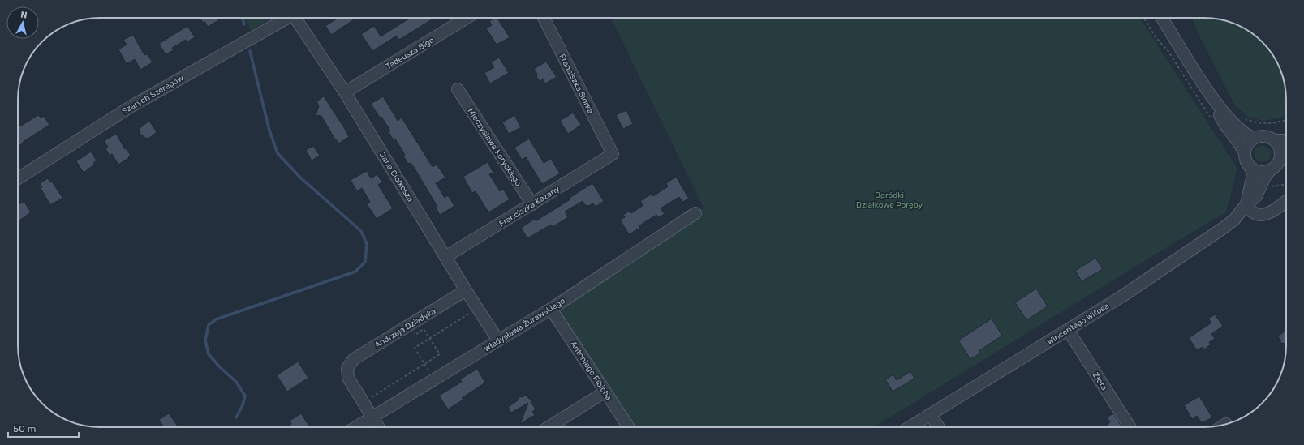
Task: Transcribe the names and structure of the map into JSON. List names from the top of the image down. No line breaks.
{"streets":{"street":["Tadeusza Bigo","Franciszka Siorka","Szarych Szeregów","Mieczysława Koryckiego","Jana Ciołkosza","Franciszka Kazany","Wincentego Witosa","Władysława Żurawskiego","Andrzeja Dziadyka","Antoniego Fibicha","Złota"]},"crossings":[["Tadeusza Bigo","Jana Ciołkosza"],["Franciszka Siorka","Franciszka Kazany"],["Mieczysława Koryckiego","Franciszka Kazany"],["Jana Ciołkosza","Franciszka Kazany"],["Jana Ciołkosza","Władysława Żurawskiego"],["Jana Ciołkosza","Andrzeja Dziadyka"],["Wincentego Witosa","Złota"],["Władysława Żurawskiego","Antoniego Fibicha"]],"parks":["Ogródki Działkowe Poręby"],"scale_bar":"50 m","north":"top"}
